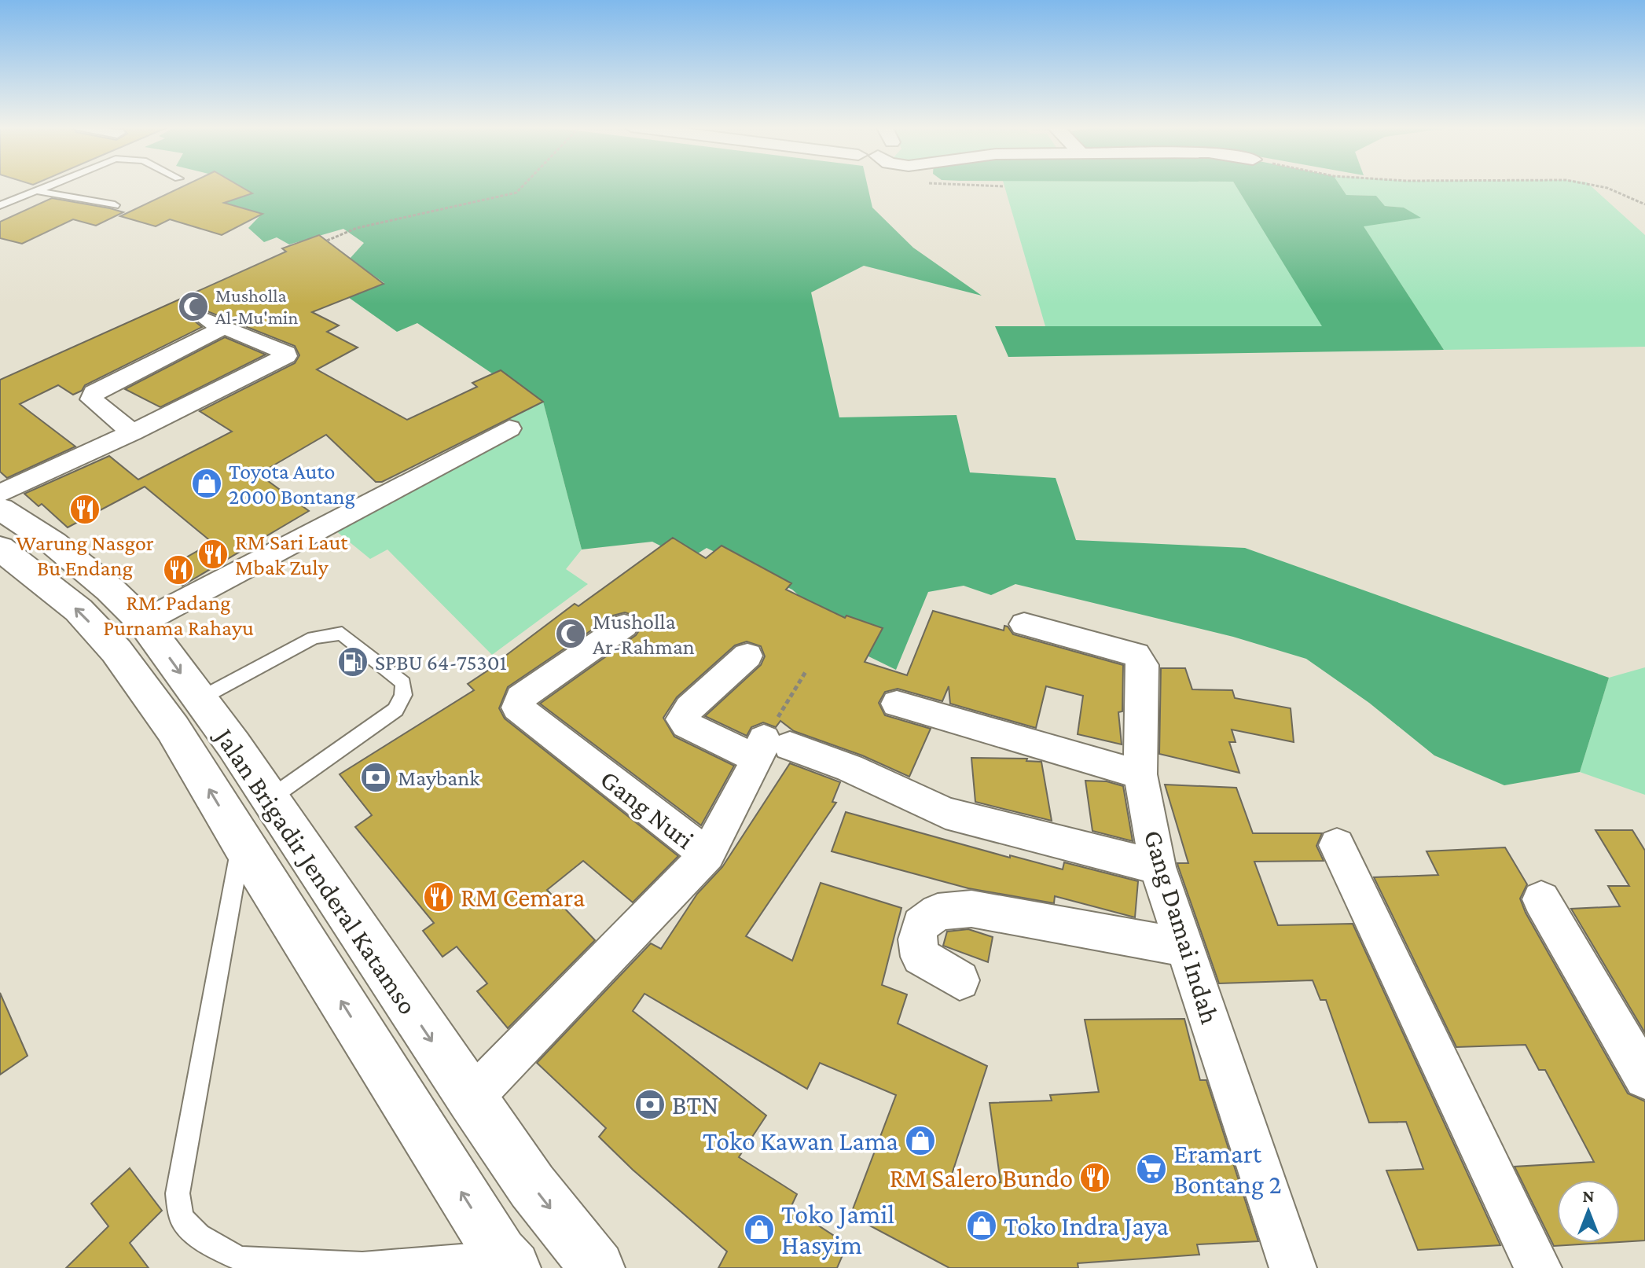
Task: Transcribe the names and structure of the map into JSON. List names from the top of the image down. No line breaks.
{"streets":{"main road":["Jalan Brigadir Jenderal Katamso"],"street":["Gang Nuri","Gang Damai Indah"]},"crossings":[["Gang Nuri","Jalan Brigadir Jenderal Katamso"]],"places":{"mosque":["Musholla Al-Mu'min","Musholla Ar-Rahman"],"shop":["Toyota Auto 2000 Bontang","Toko Kawan Lama","Toko Indra Jaya","Toko Jamil Hasyim"],"restaurant":["Warung Nasgor Bu Endang","RM Sari Laut Mbak Zuly","RM. Padang Purnama Rahayu","RM Cemara","RM Salero Bundo"],"fuel station":["SPBU 64-75301"],"bank":["Maybank","BTN"],"supermarket":["Eramart Bontang 2"]},"north":"top"}
